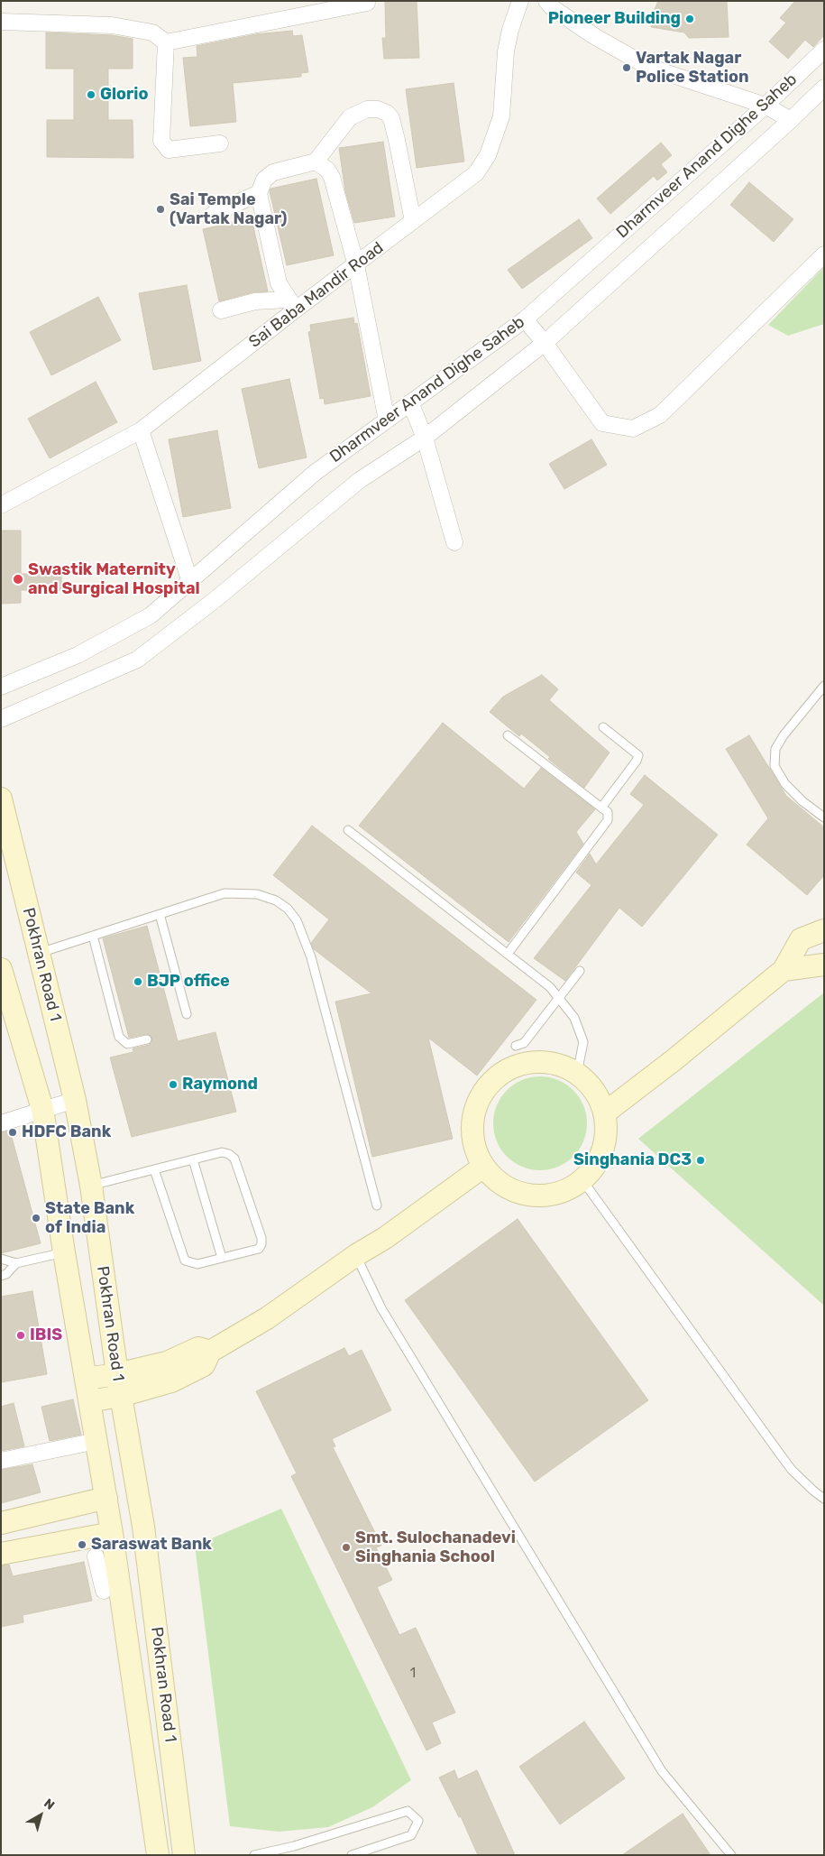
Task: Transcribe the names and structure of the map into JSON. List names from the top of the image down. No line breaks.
{"streets":{"main road":["Pokhran Road 1"],"street":["Dharmveer Anand Dighe Saheb","Sai Baba Mandir Road"]},"places":["Pioneer Building","Vartak Nagar Police Station","Glorio","Sai Temple (Vartak Nagar)","Swastik Maternity and Surgical Hospital","BJP office","Raymond","HDFC Bank","Singhania DC3","State Bank of India","IBIS","Saraswat Bank","Smt. Sulochanadevi Singhania School"],"house_numbers":["1"],"north":"top right"}
